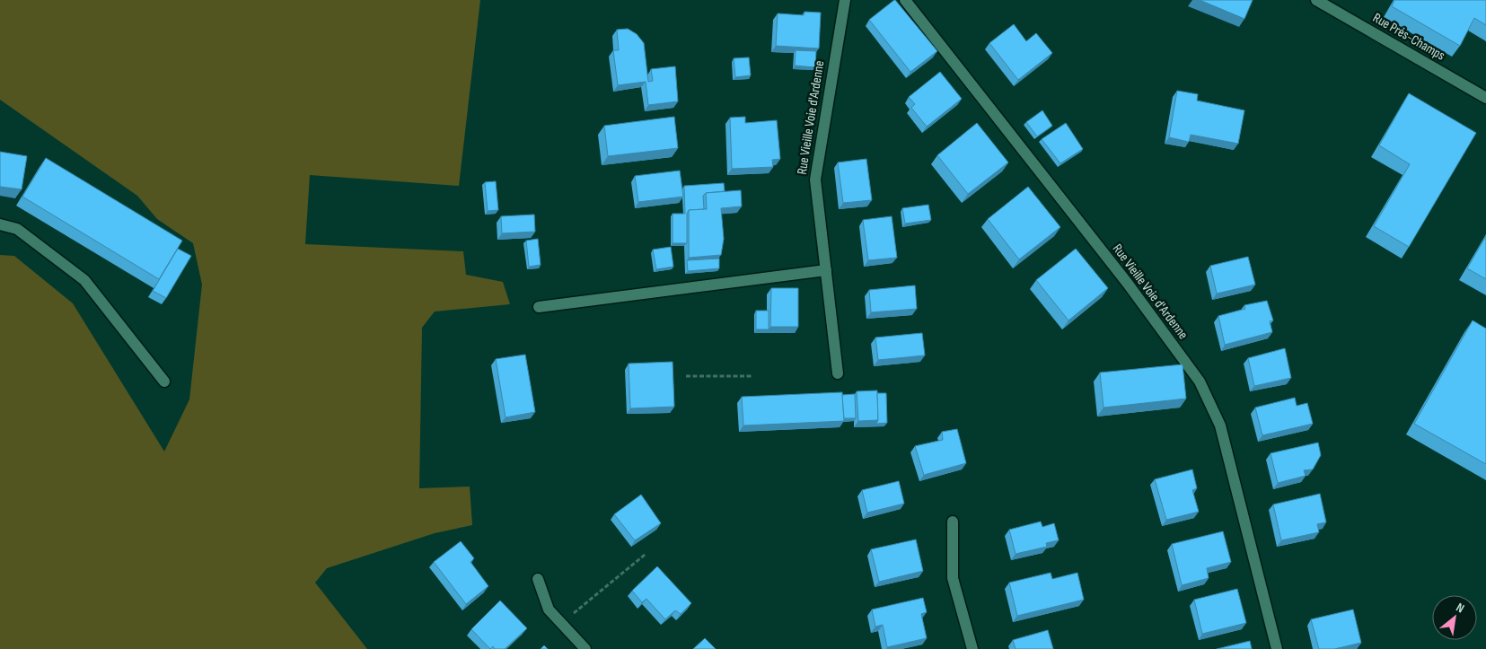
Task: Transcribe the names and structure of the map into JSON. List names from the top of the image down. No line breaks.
{"streets":{"street":["Rue Prés-Champs","Rue Vieille Voie d'Ardenne"]},"north":"top right"}
